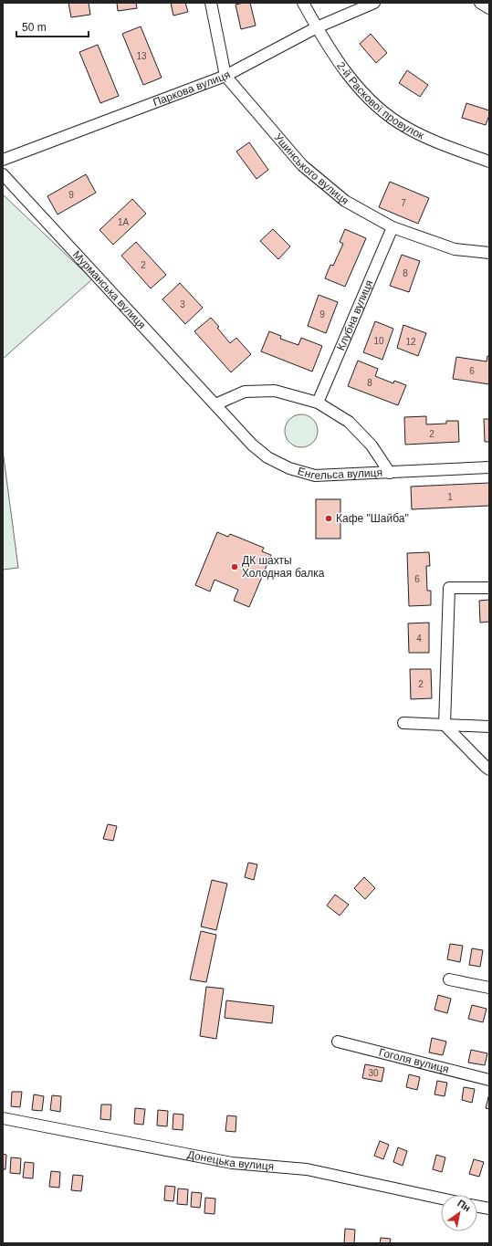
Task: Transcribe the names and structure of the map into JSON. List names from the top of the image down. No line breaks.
{"streets":{"street":["Паркова вулиця","2-й Раскової провулок","Ушинського вулиця","Мурманська вулиця","Клубна вулиця","Енгельса вулиця","Гоголя вулиця","Донецька вулиця"]},"crossings":[["Паркова вулиця","2-й Раскової провулок"],["Паркова вулиця","Ушинського вулиця"],["Ушинського вулиця","Клубна вулиця"],["Мурманська вулиця","Енгельса вулиця"]],"places":["Кафе \"Шайба\"","ДК шахты Холодная балка"],"house_numbers":["13","9","7","1А","2","8","3","9","10","12","6","8","2","1","6","4","2","30"],"scale_bar":"50 m","north":"top right"}
